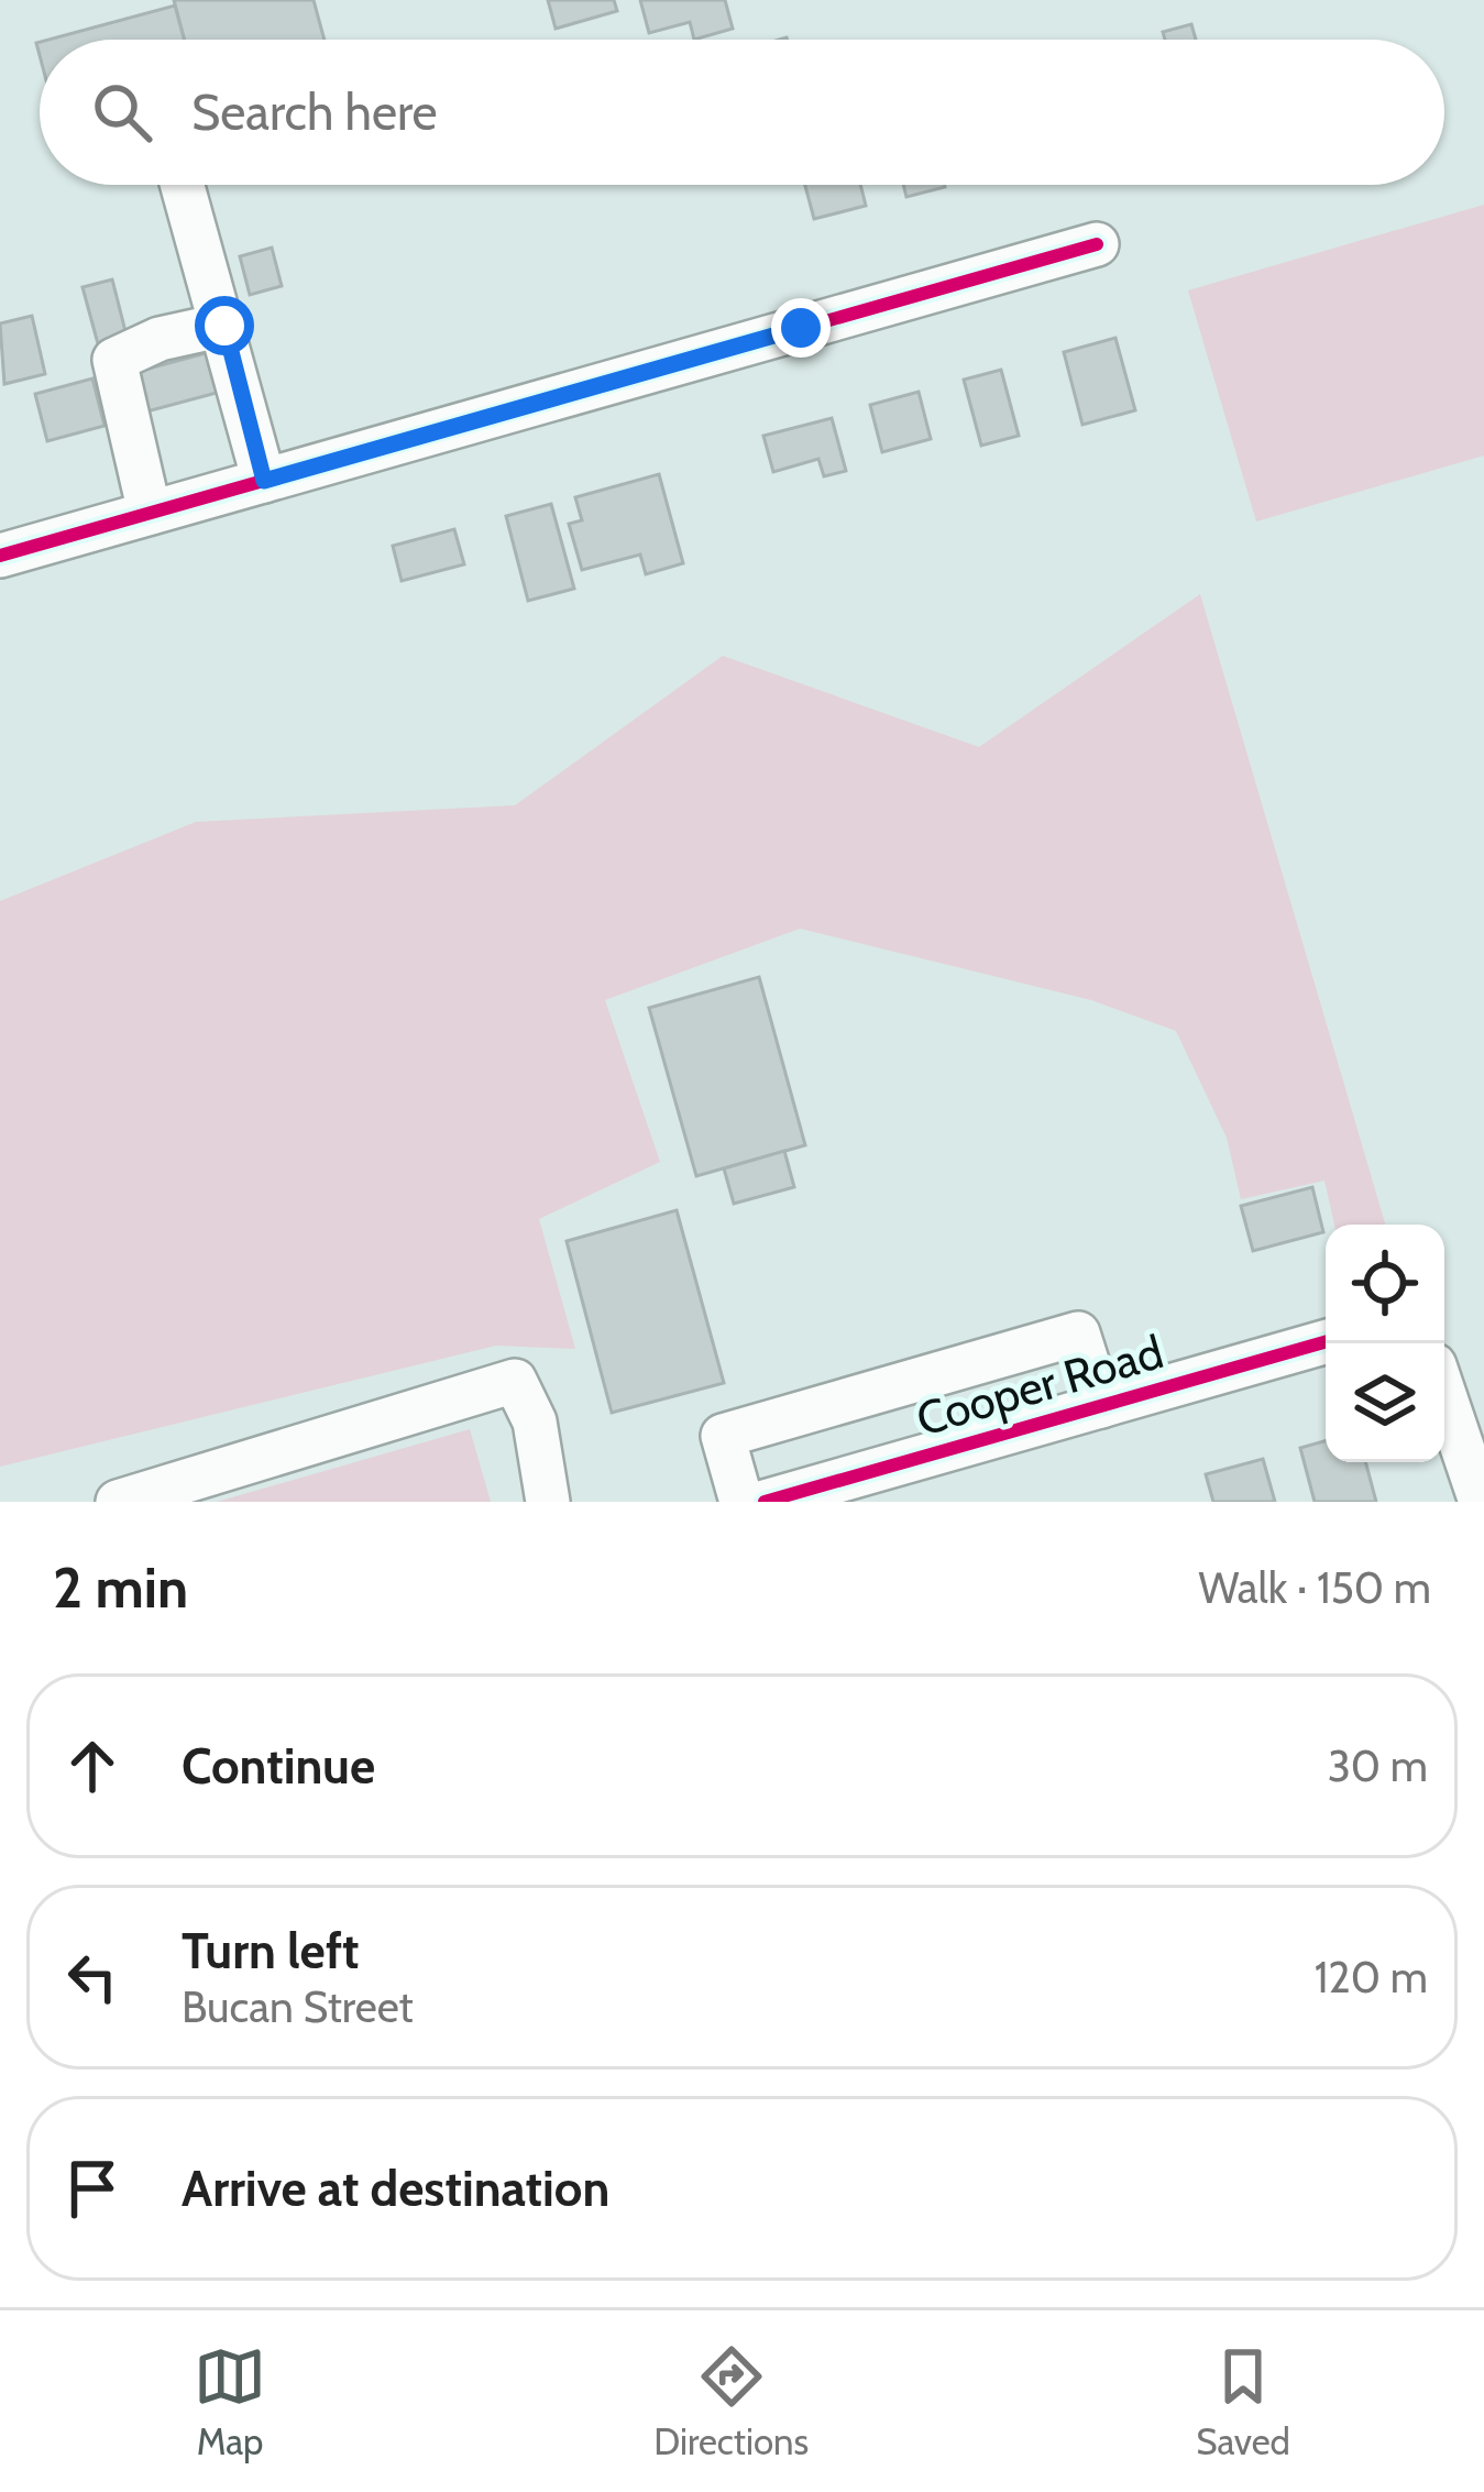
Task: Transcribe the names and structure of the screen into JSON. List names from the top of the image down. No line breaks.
{"streets":{"street":["Cooper Road"]},"page":{"search":"Search here","heading":["2 min","Walk · 150 m"],"list":[["Continue","30 m"],["Turn left","Bucan Street","120 m"],"Arrive at destination"],"nav":["Map","Directions","Saved"]}}
